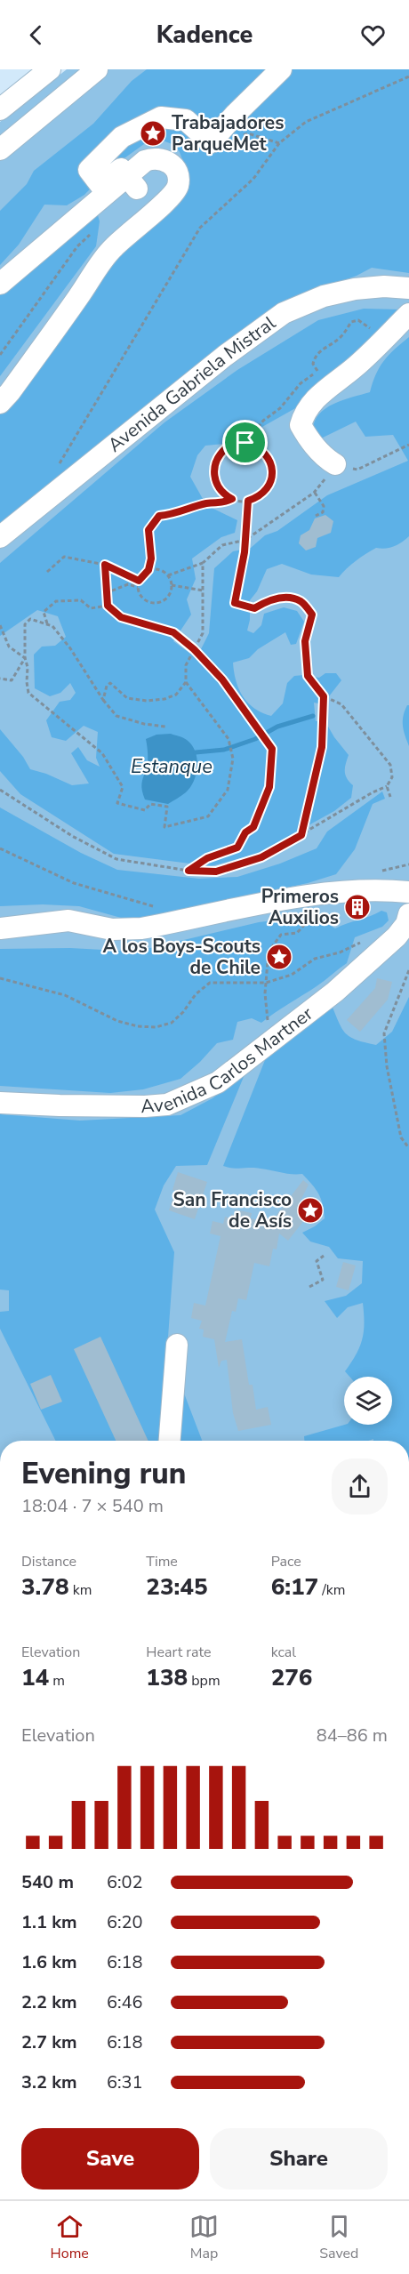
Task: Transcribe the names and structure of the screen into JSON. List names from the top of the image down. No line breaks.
{"streets":{"street":["Avenida Gabriela Mistral","Avenida Carlos Martner"]},"water":["Estanque"],"places":{"place":["Trabajadores ParqueMet","A los Boys-Scouts de Chile","San Francisco de Asís"],"building":["Primeros Auxilios"]},"page":{"header":"Kadence","heading":["Evening run","18:04 · 7 × 540 m"],"stats":[["Distance","3.78 km"],["Time","23:45"],["Pace","6:17 /km"],["Elevation","14 m"],["Heart rate","138 bpm"],["kcal","276"]],"chart":["Elevation","84–86 m"],"list":[{"name":"540 m","note":"6:02"},{"name":"1.1 km","note":"6:20"},{"name":"1.6 km","note":"6:18"},{"name":"2.2 km","note":"6:46"},{"name":"2.7 km","note":"6:18"},{"name":"3.2 km","note":"6:31"}],"buttons":["Save","Share"],"tabs":["Home","Map","Saved"]}}
